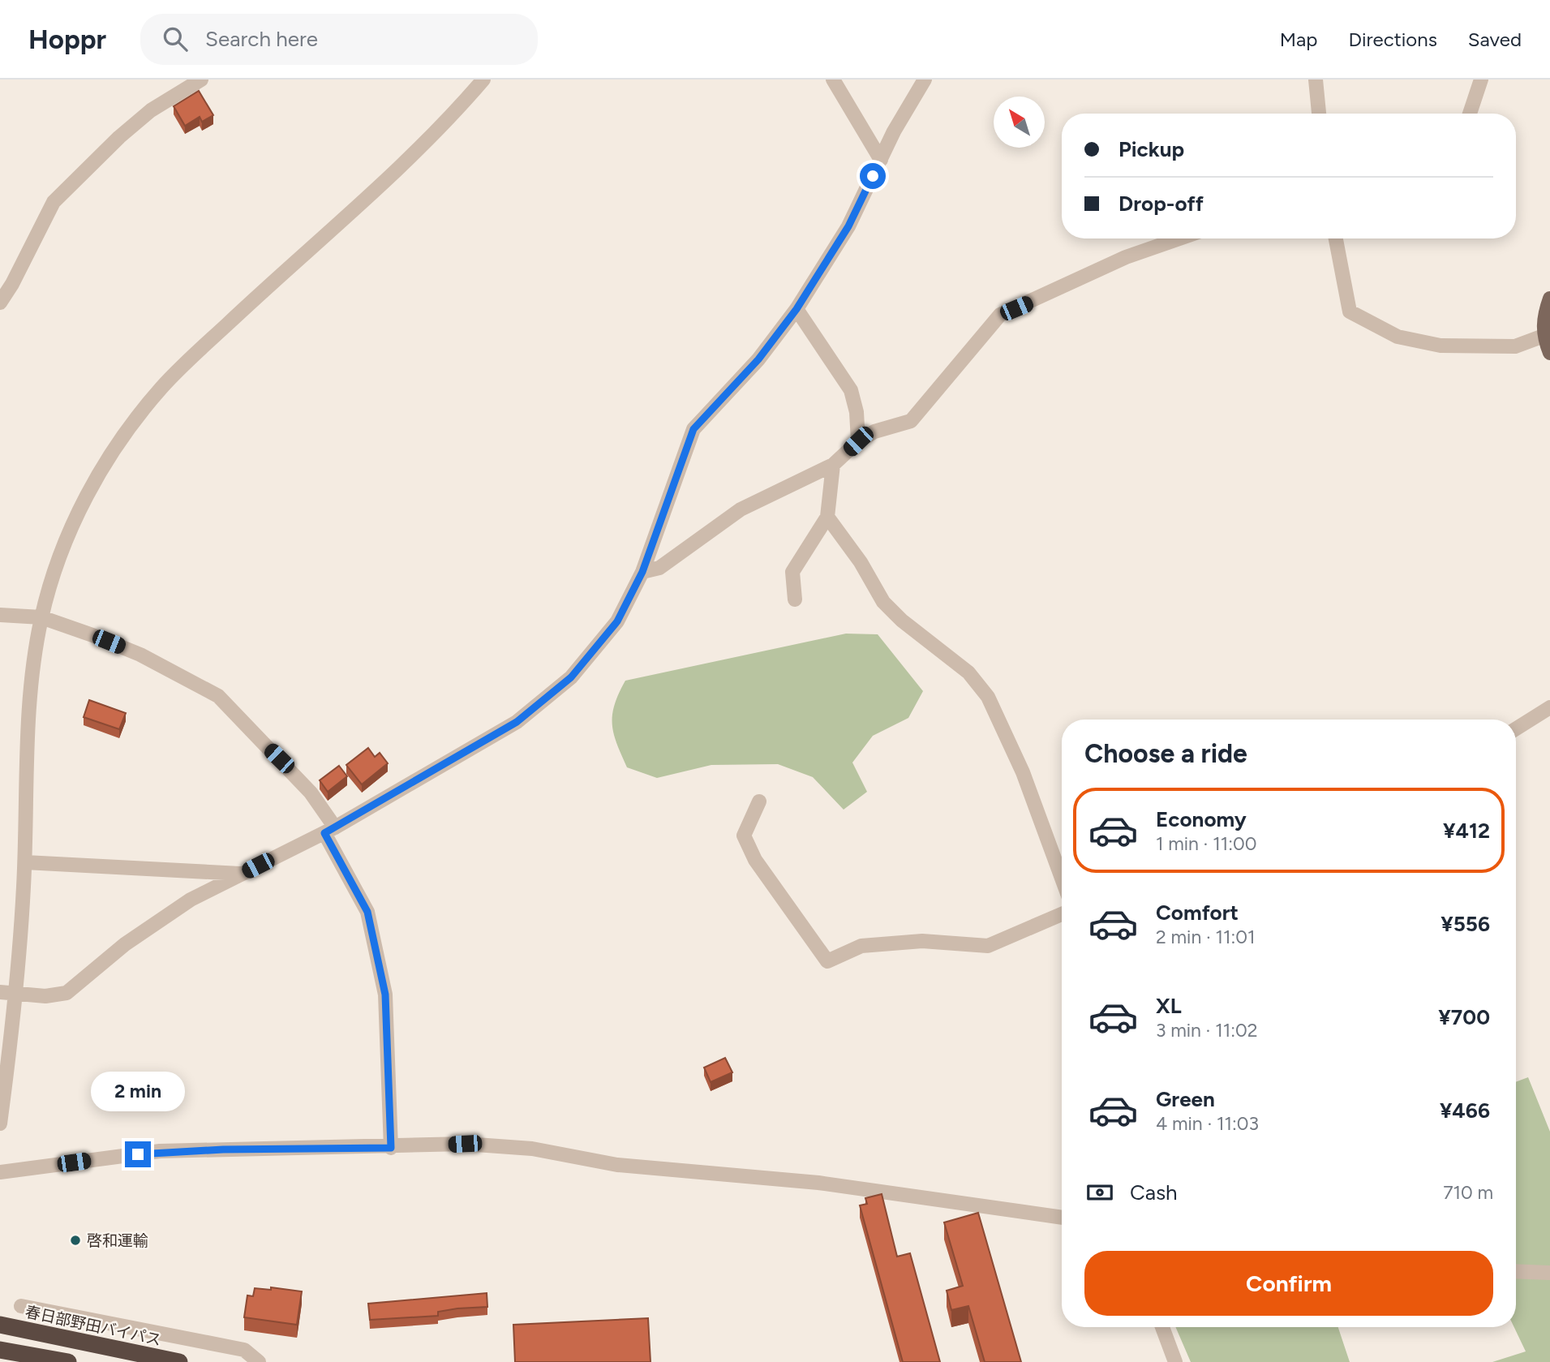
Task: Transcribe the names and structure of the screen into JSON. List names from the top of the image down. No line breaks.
{"streets":{"highway":["春日部野田バイパス"]},"places":["啓和運輸"],"north":"top left","page":{"header":"Hoppr","search":"Search here","nav":["Map","Directions","Saved"],"banner":["Pickup","Drop-off"],"heading":"Choose a ride","list":[{"name":"Economy","note":"1 min · 11:00","value":"¥412"},{"name":"Comfort","note":"2 min · 11:01","value":"¥556"},{"name":"XL","note":"3 min · 11:02","value":"¥700"},{"name":"Green","note":"4 min · 11:03","value":"¥466"}],"bubble":"2 min","pay":["Cash","710 m"],"buttons":"Confirm"}}
